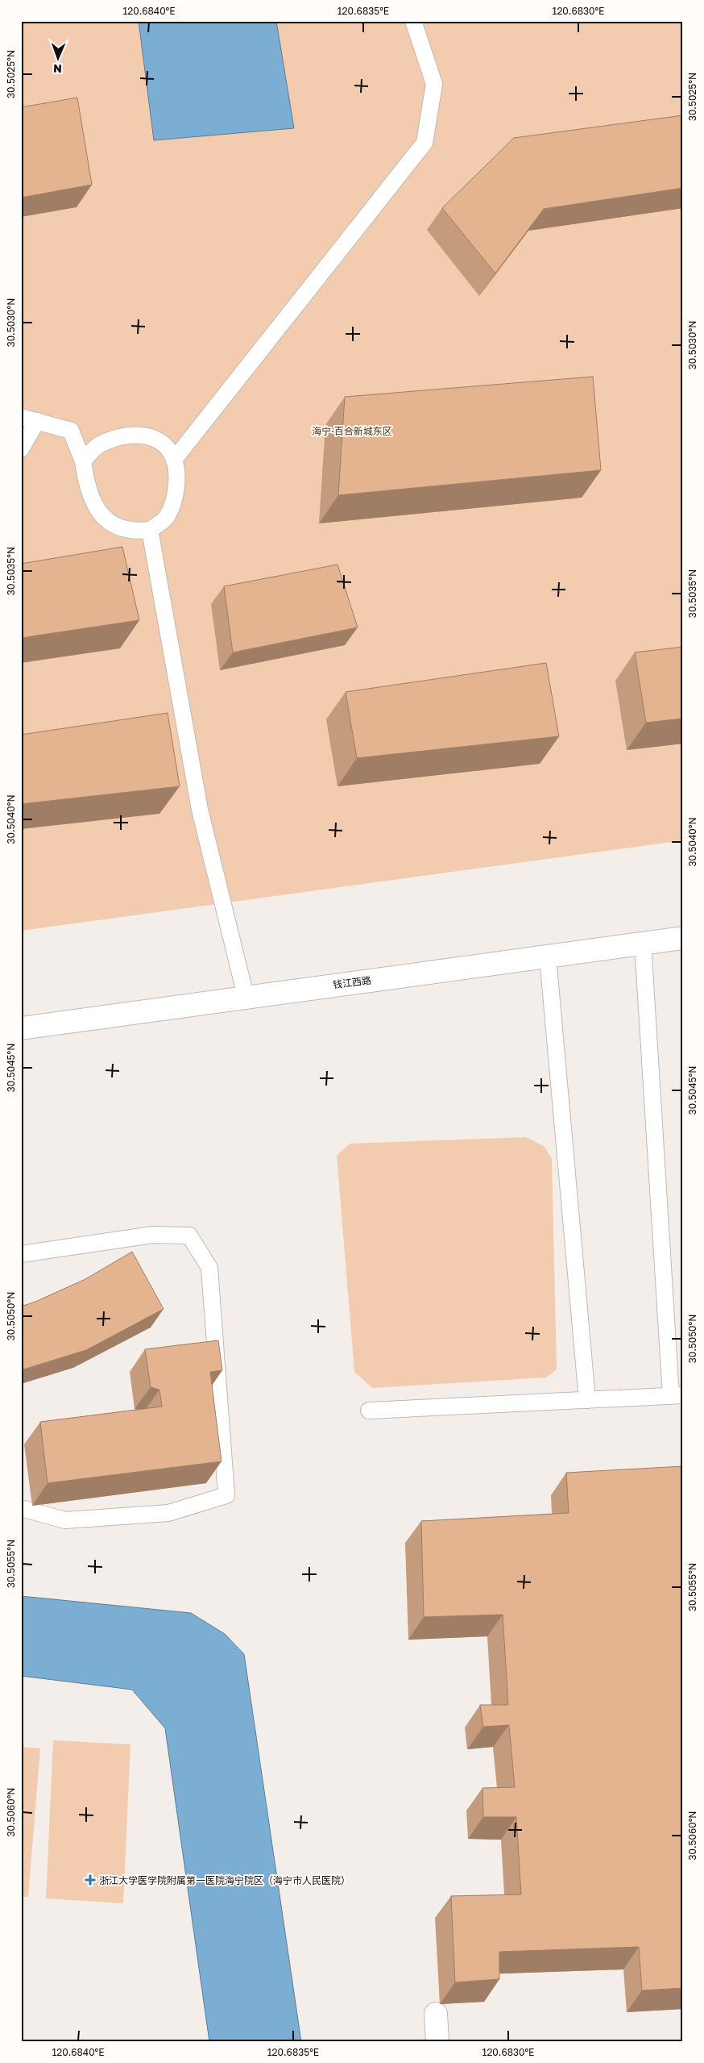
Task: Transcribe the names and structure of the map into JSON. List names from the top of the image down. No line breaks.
{"streets":{"main road":["钱江西路"]},"parks":["海宁·百合新城东区"],"places":{"health":["浙江大学医学院附属第一医院海宁院区（海宁市人民医院）"]},"north":"bottom","coordinates":["120.6840°E","120.6835°E","120.6830°E","30.5025°N","30.5030°N","30.5035°N","30.5040°N","30.5045°N","30.5050°N","30.5055°N","30.5060°N"]}
